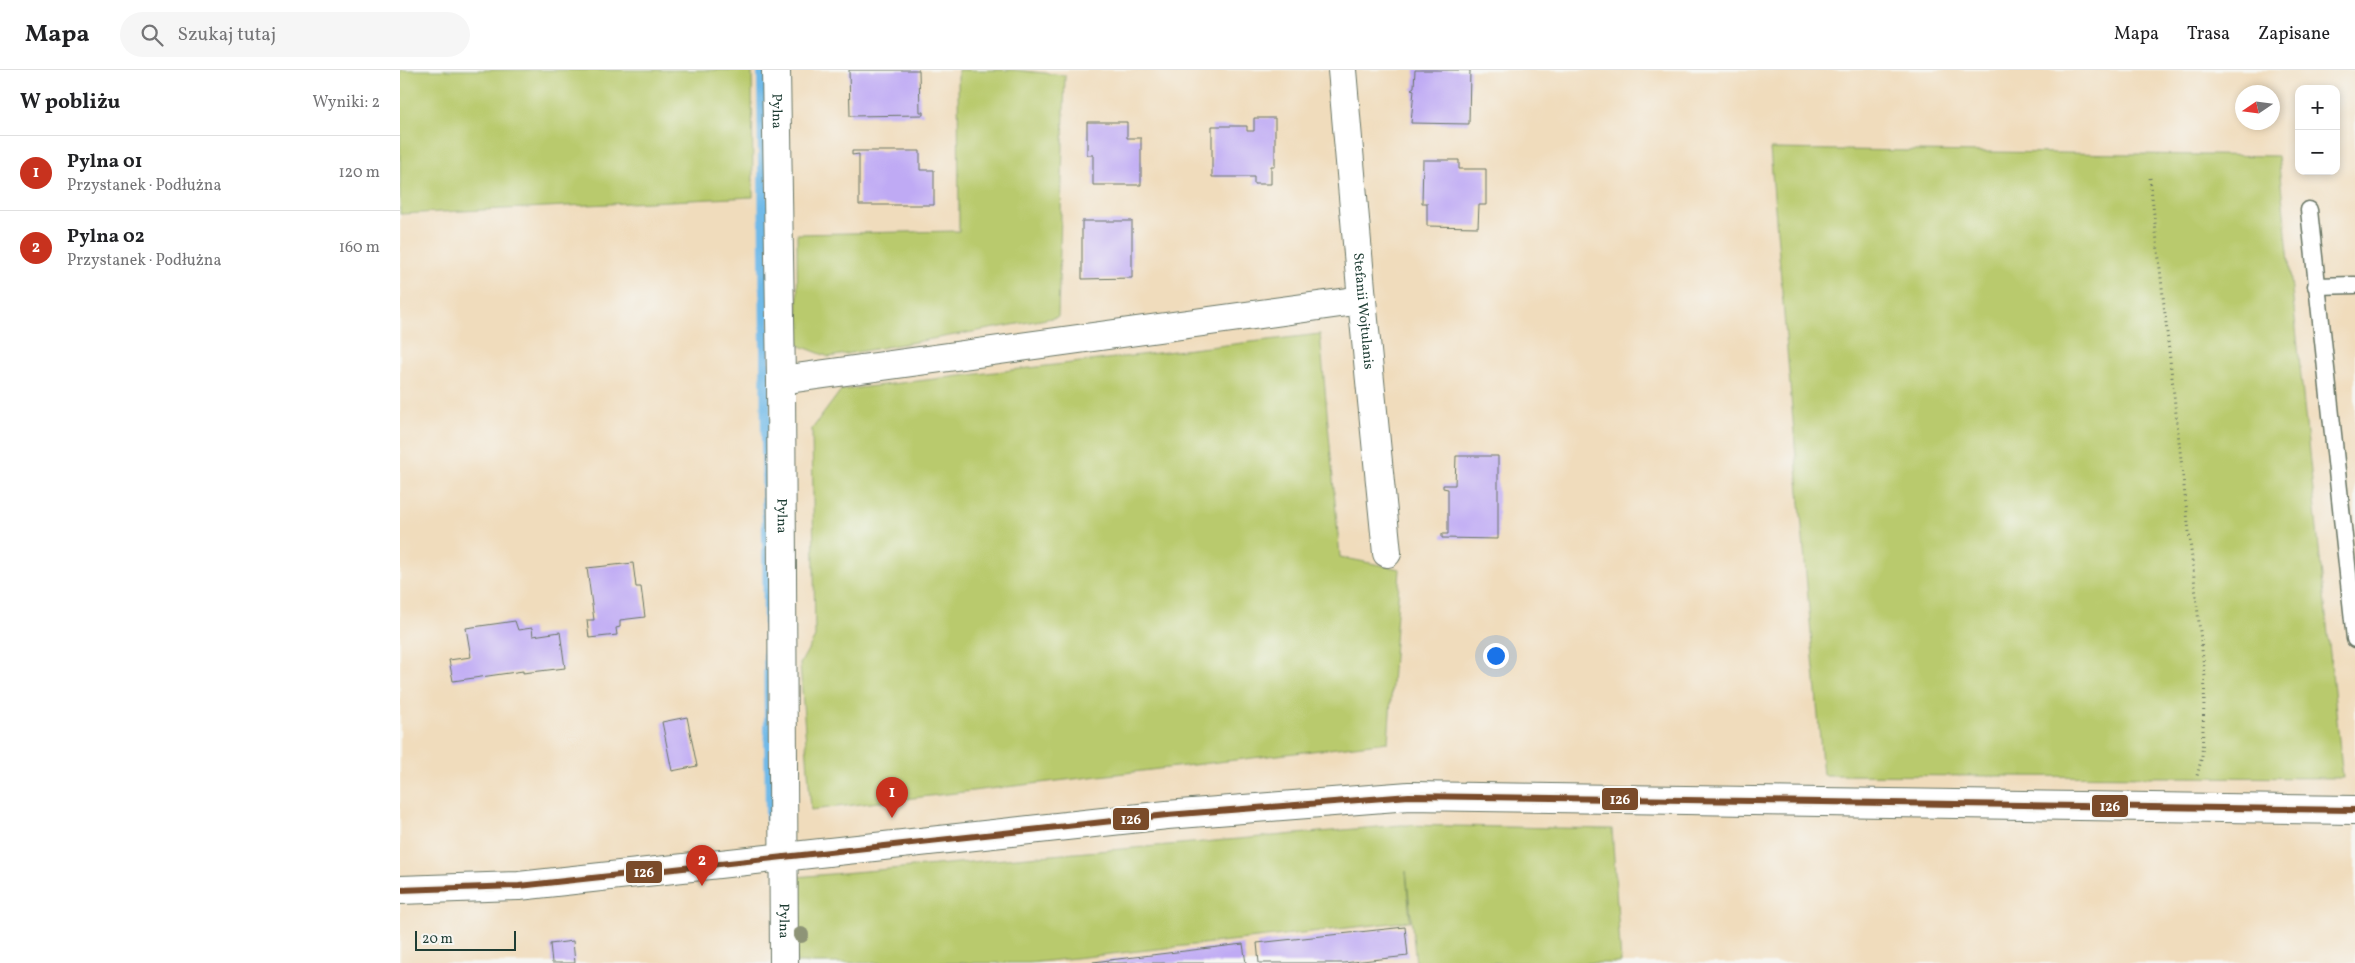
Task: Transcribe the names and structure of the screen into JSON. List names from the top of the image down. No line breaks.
{"streets":{"street":["Pylna","Stefanii Wojtulanis"]},"lines":["transit line 126"],"scale_bar":"20 m","north":"left","page":{"header":"Mapa","search":"Szukaj tutaj","nav":["Mapa","Trasa","Zapisane"],"heading":["W pobliżu","Wyniki: 2"],"map_buttons":["+","−"],"list":[{"mark":"1","name":"Pylna 01","note":"Przystanek · Podłużna","value":"120 m"},{"mark":"2","name":"Pylna 02","note":"Przystanek · Podłużna","value":"160 m"}],"pins":["1","2"],"scale":"20 m"}}
